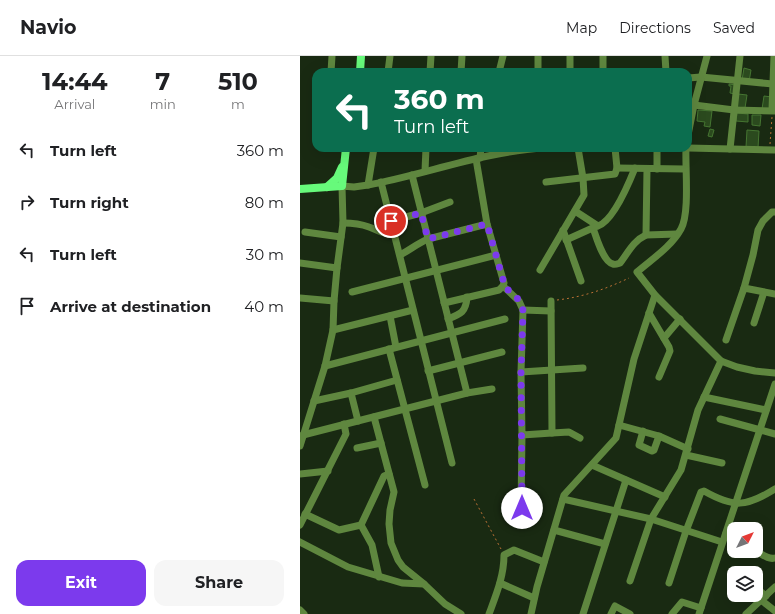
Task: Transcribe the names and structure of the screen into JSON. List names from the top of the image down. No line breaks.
{"north":"top right","page":{"header":"Navio","nav":["Map","Directions","Saved"],"eta":["14:44","Arrival","7","min","510","m"],"turn":["360 m","Turn left"],"list":[{"name":"Turn left","value":"360 m"},{"name":"Turn right","value":"80 m"},{"name":"Turn left","value":"30 m"},{"name":"Arrive at destination","value":"40 m"}],"buttons":["Exit","Share"]}}
